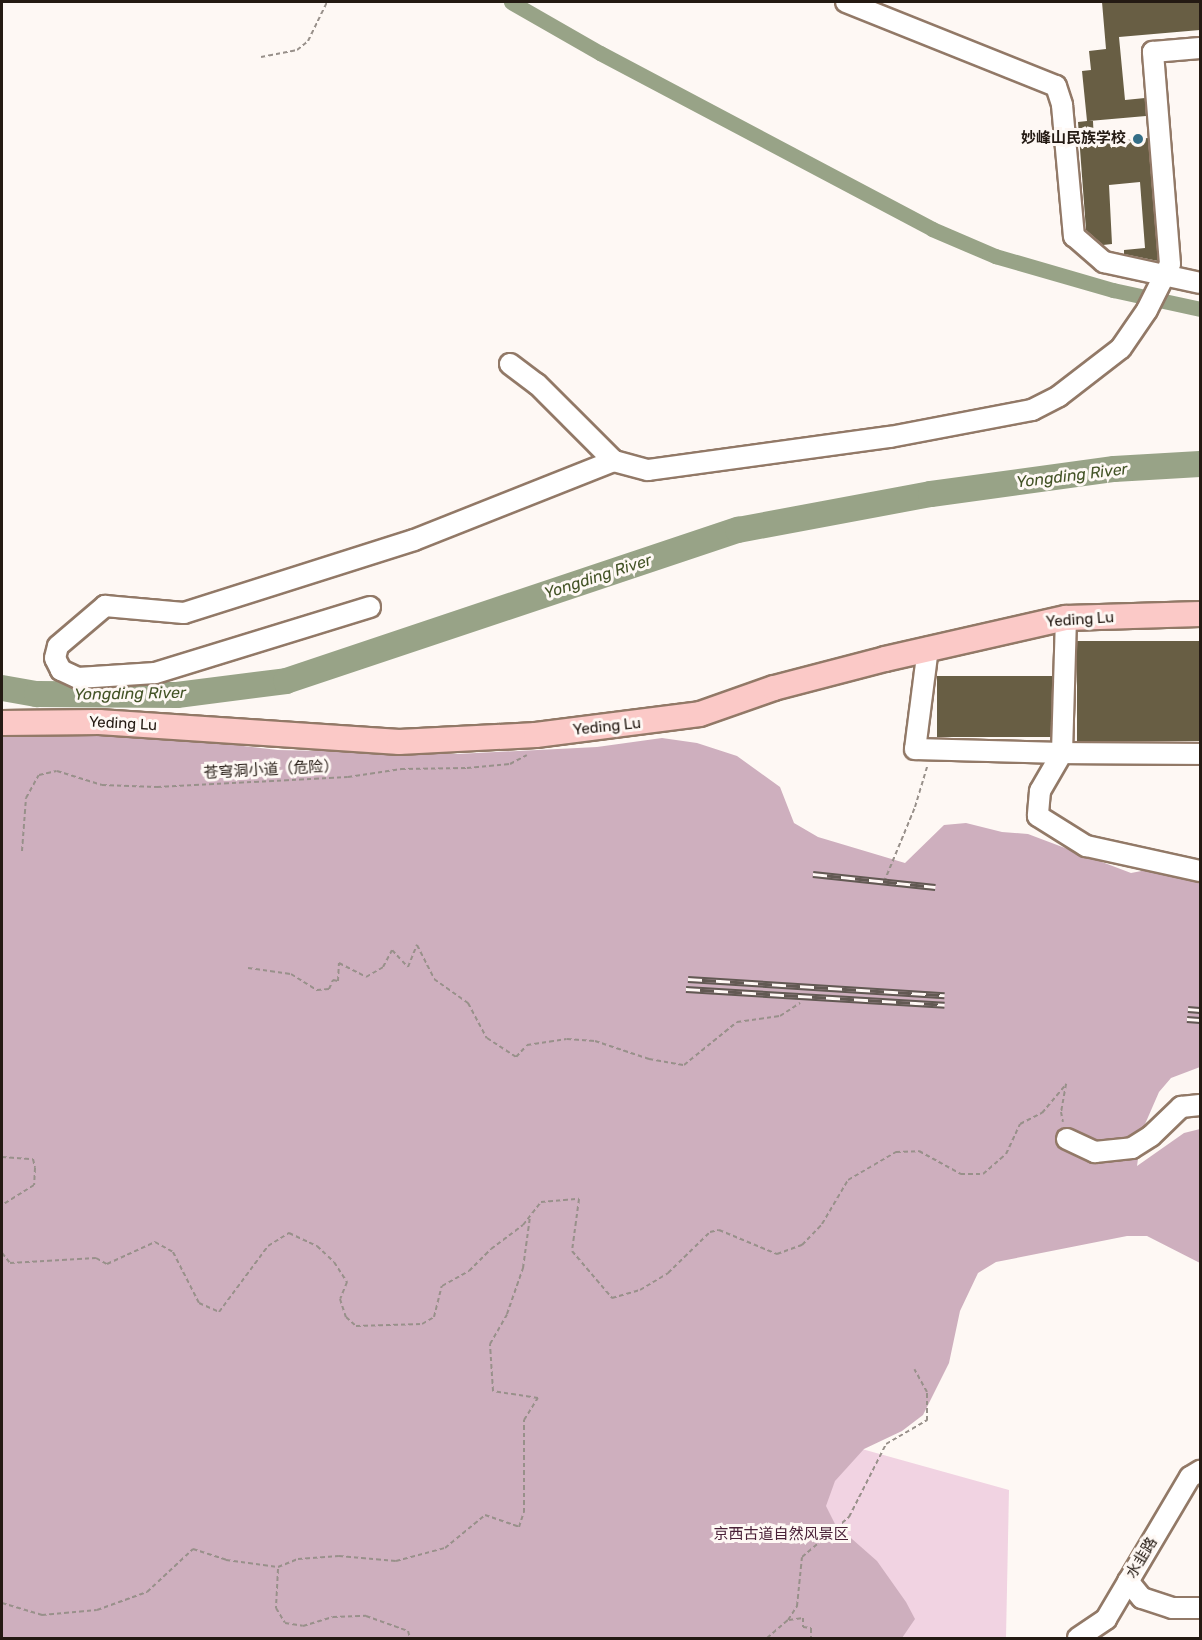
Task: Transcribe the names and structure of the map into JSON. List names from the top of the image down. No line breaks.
{"streets":{"main road":["Yeding Lu"],"street":["水韭路"],"path":["苍穹洞小道（危险）"]},"water":["Yongding River"],"parks":["京西古道自然风景区"],"places":["妙峰山民族学校"]}
